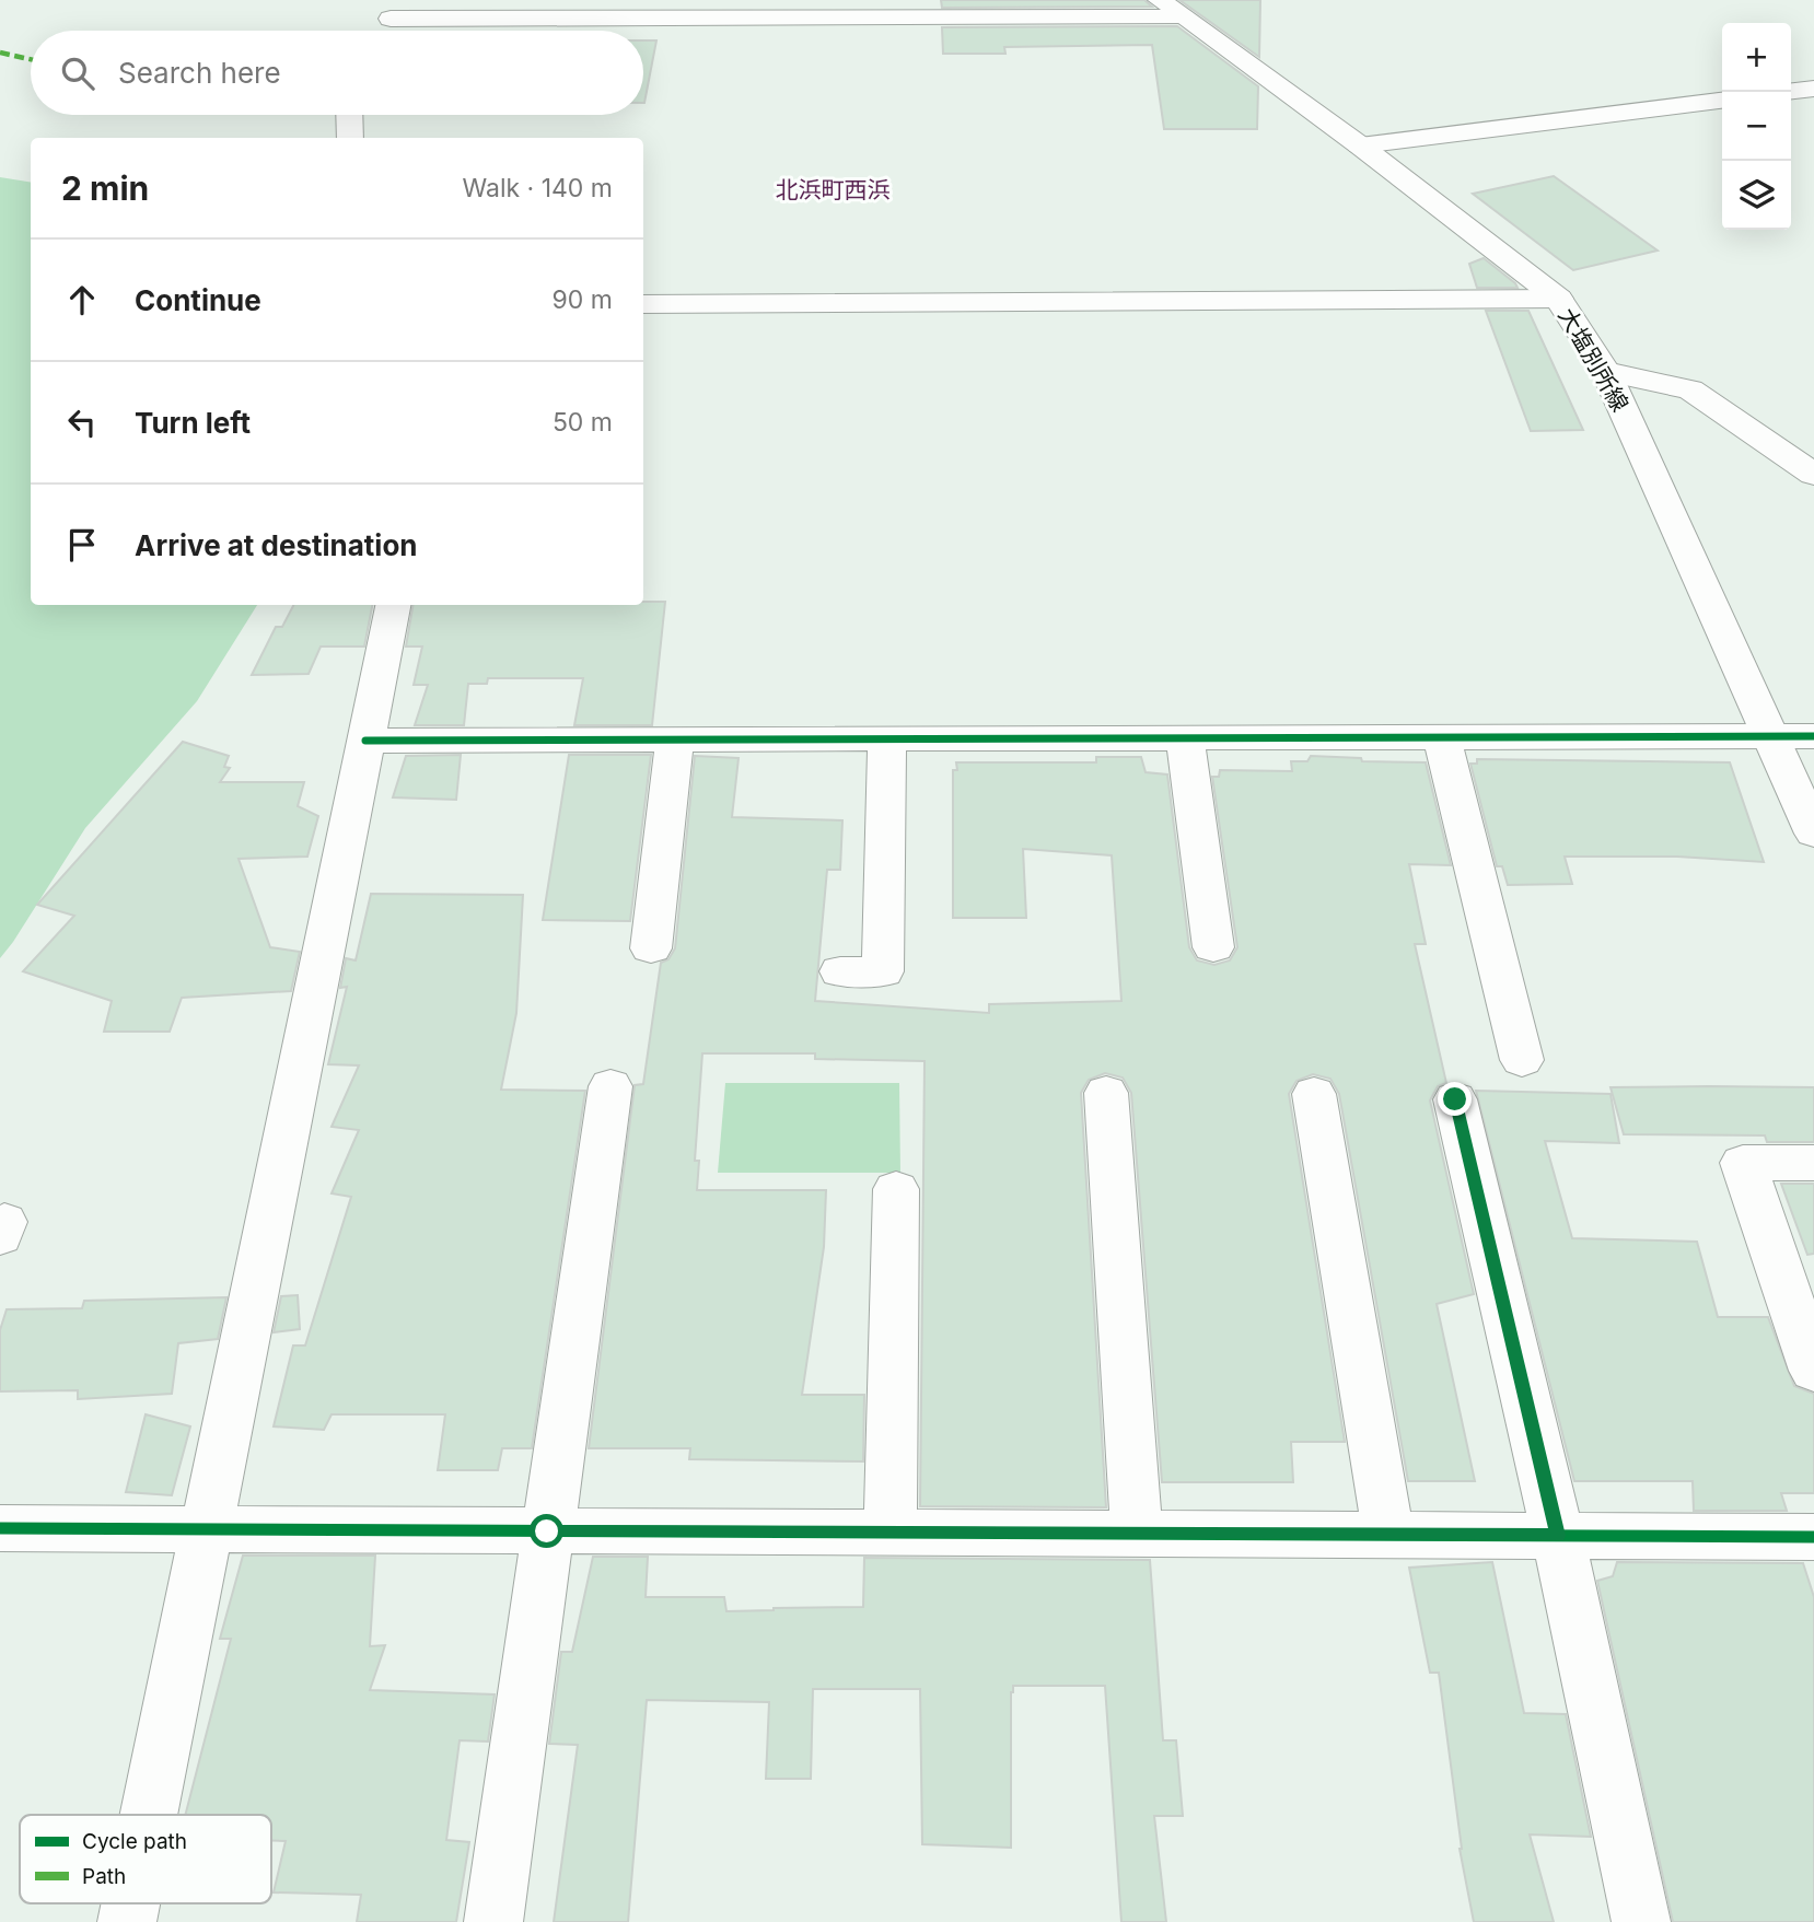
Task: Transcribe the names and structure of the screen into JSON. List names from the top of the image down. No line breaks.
{"streets":{"street":["大塩別所線"]},"districts":["北浜町西浜"],"legend":["Cycle path","Path"],"page":{"map_buttons":["+","−"],"search":"Search here","heading":["2 min","Walk · 140 m"],"list":[["Continue","90 m"],["Turn left","50 m"],"Arrive at destination"]}}
